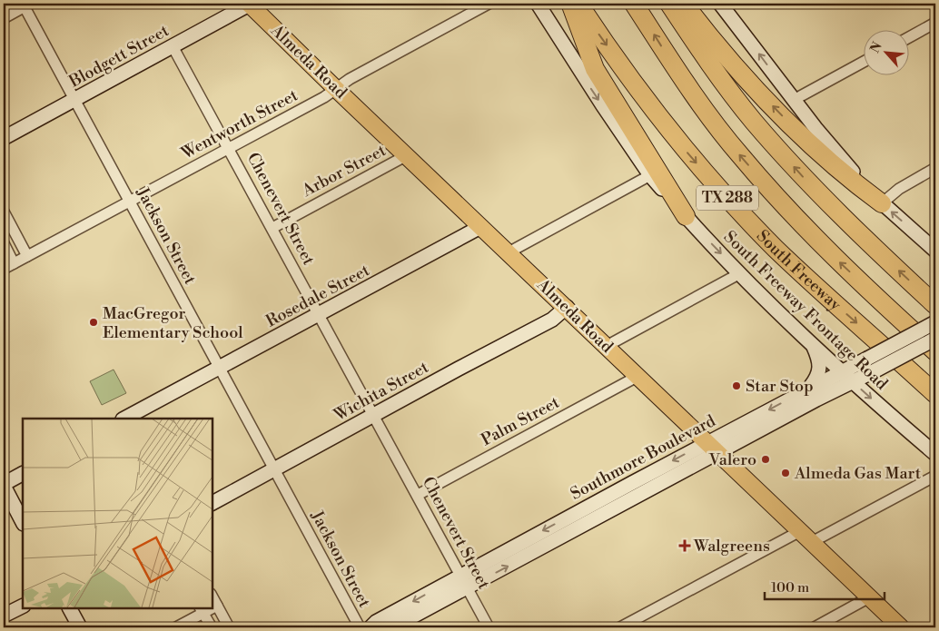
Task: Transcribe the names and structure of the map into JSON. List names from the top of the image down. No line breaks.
{"streets":{"highway":["TX 288","South Freeway"],"main road":["Blodgett Street","Almeda Road","Rosedale Street","South Freeway Frontage Road","Wichita Street","Southmore Boulevard"],"street":["Wentworth Street","Arbor Street","Chenevert Street","Jackson Street","Palm Street"]},"crossings":[["Blodgett Street","Almeda Road"],["Blodgett Street","Chenevert Street"],["Blodgett Street","Jackson Street"],["Almeda Road","Wentworth Street"],["Almeda Road","Arbor Street"],["Almeda Road","Rosedale Street"],["Almeda Road","Wichita Street"],["Almeda Road","Palm Street"],["Almeda Road","Southmore Boulevard"],["Wentworth Street","Chenevert Street"],["Wentworth Street","Jackson Street"],["Arbor Street","Chenevert Street"],["Chenevert Street","Rosedale Street"],["Chenevert Street","Wichita Street"],["Chenevert Street","Palm Street"],["Chenevert Street","Southmore Boulevard"],["Jackson Street","Rosedale Street"],["Jackson Street","Wichita Street"],["South Freeway Frontage Road","Southmore Boulevard"]],"one_way":["South Freeway Frontage Road"],"places":{"other":["MacGregor Elementary School","Star Stop","Valero","Almeda Gas Mart"],"health":["Walgreens"]},"scale_bar":"100 m","north":"top left"}
